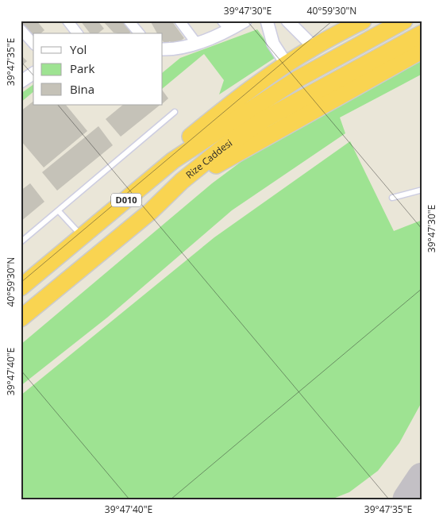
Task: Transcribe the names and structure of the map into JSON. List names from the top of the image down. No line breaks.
{"streets":{"highway":["Rize Caddesi","D010"]},"legend":["Yol","Park","Bina"],"coordinates":["39°47'30\"E","40°59'30\"N","39°47'35\"E","39°47'40\"E"]}
